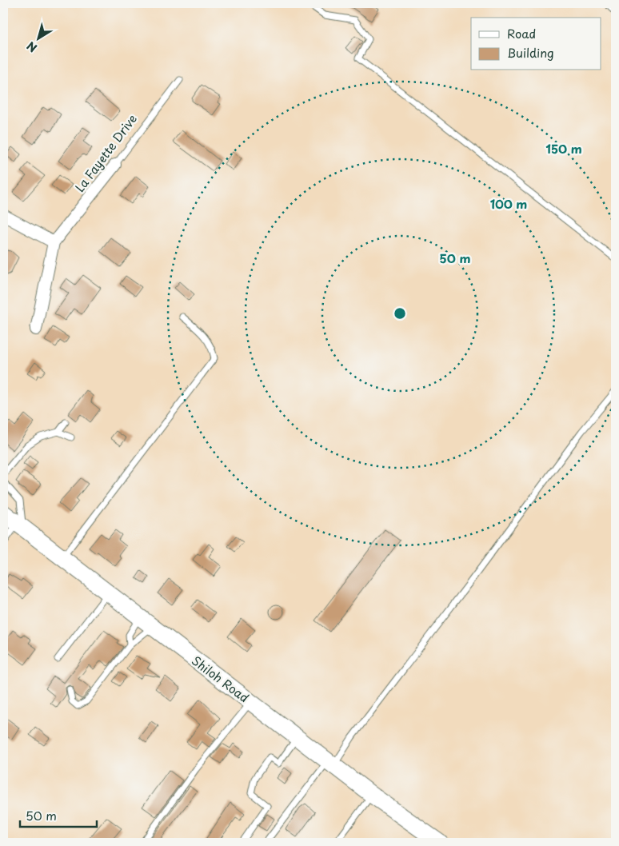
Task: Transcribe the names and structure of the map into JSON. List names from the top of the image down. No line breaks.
{"streets":{"main road":["Shiloh Road"],"street":["La Fayette Drive"]},"legend":["Road","Building"],"scale_bar":"50 m","north":"bottom left","rings":["150 m","100 m","50 m"]}
